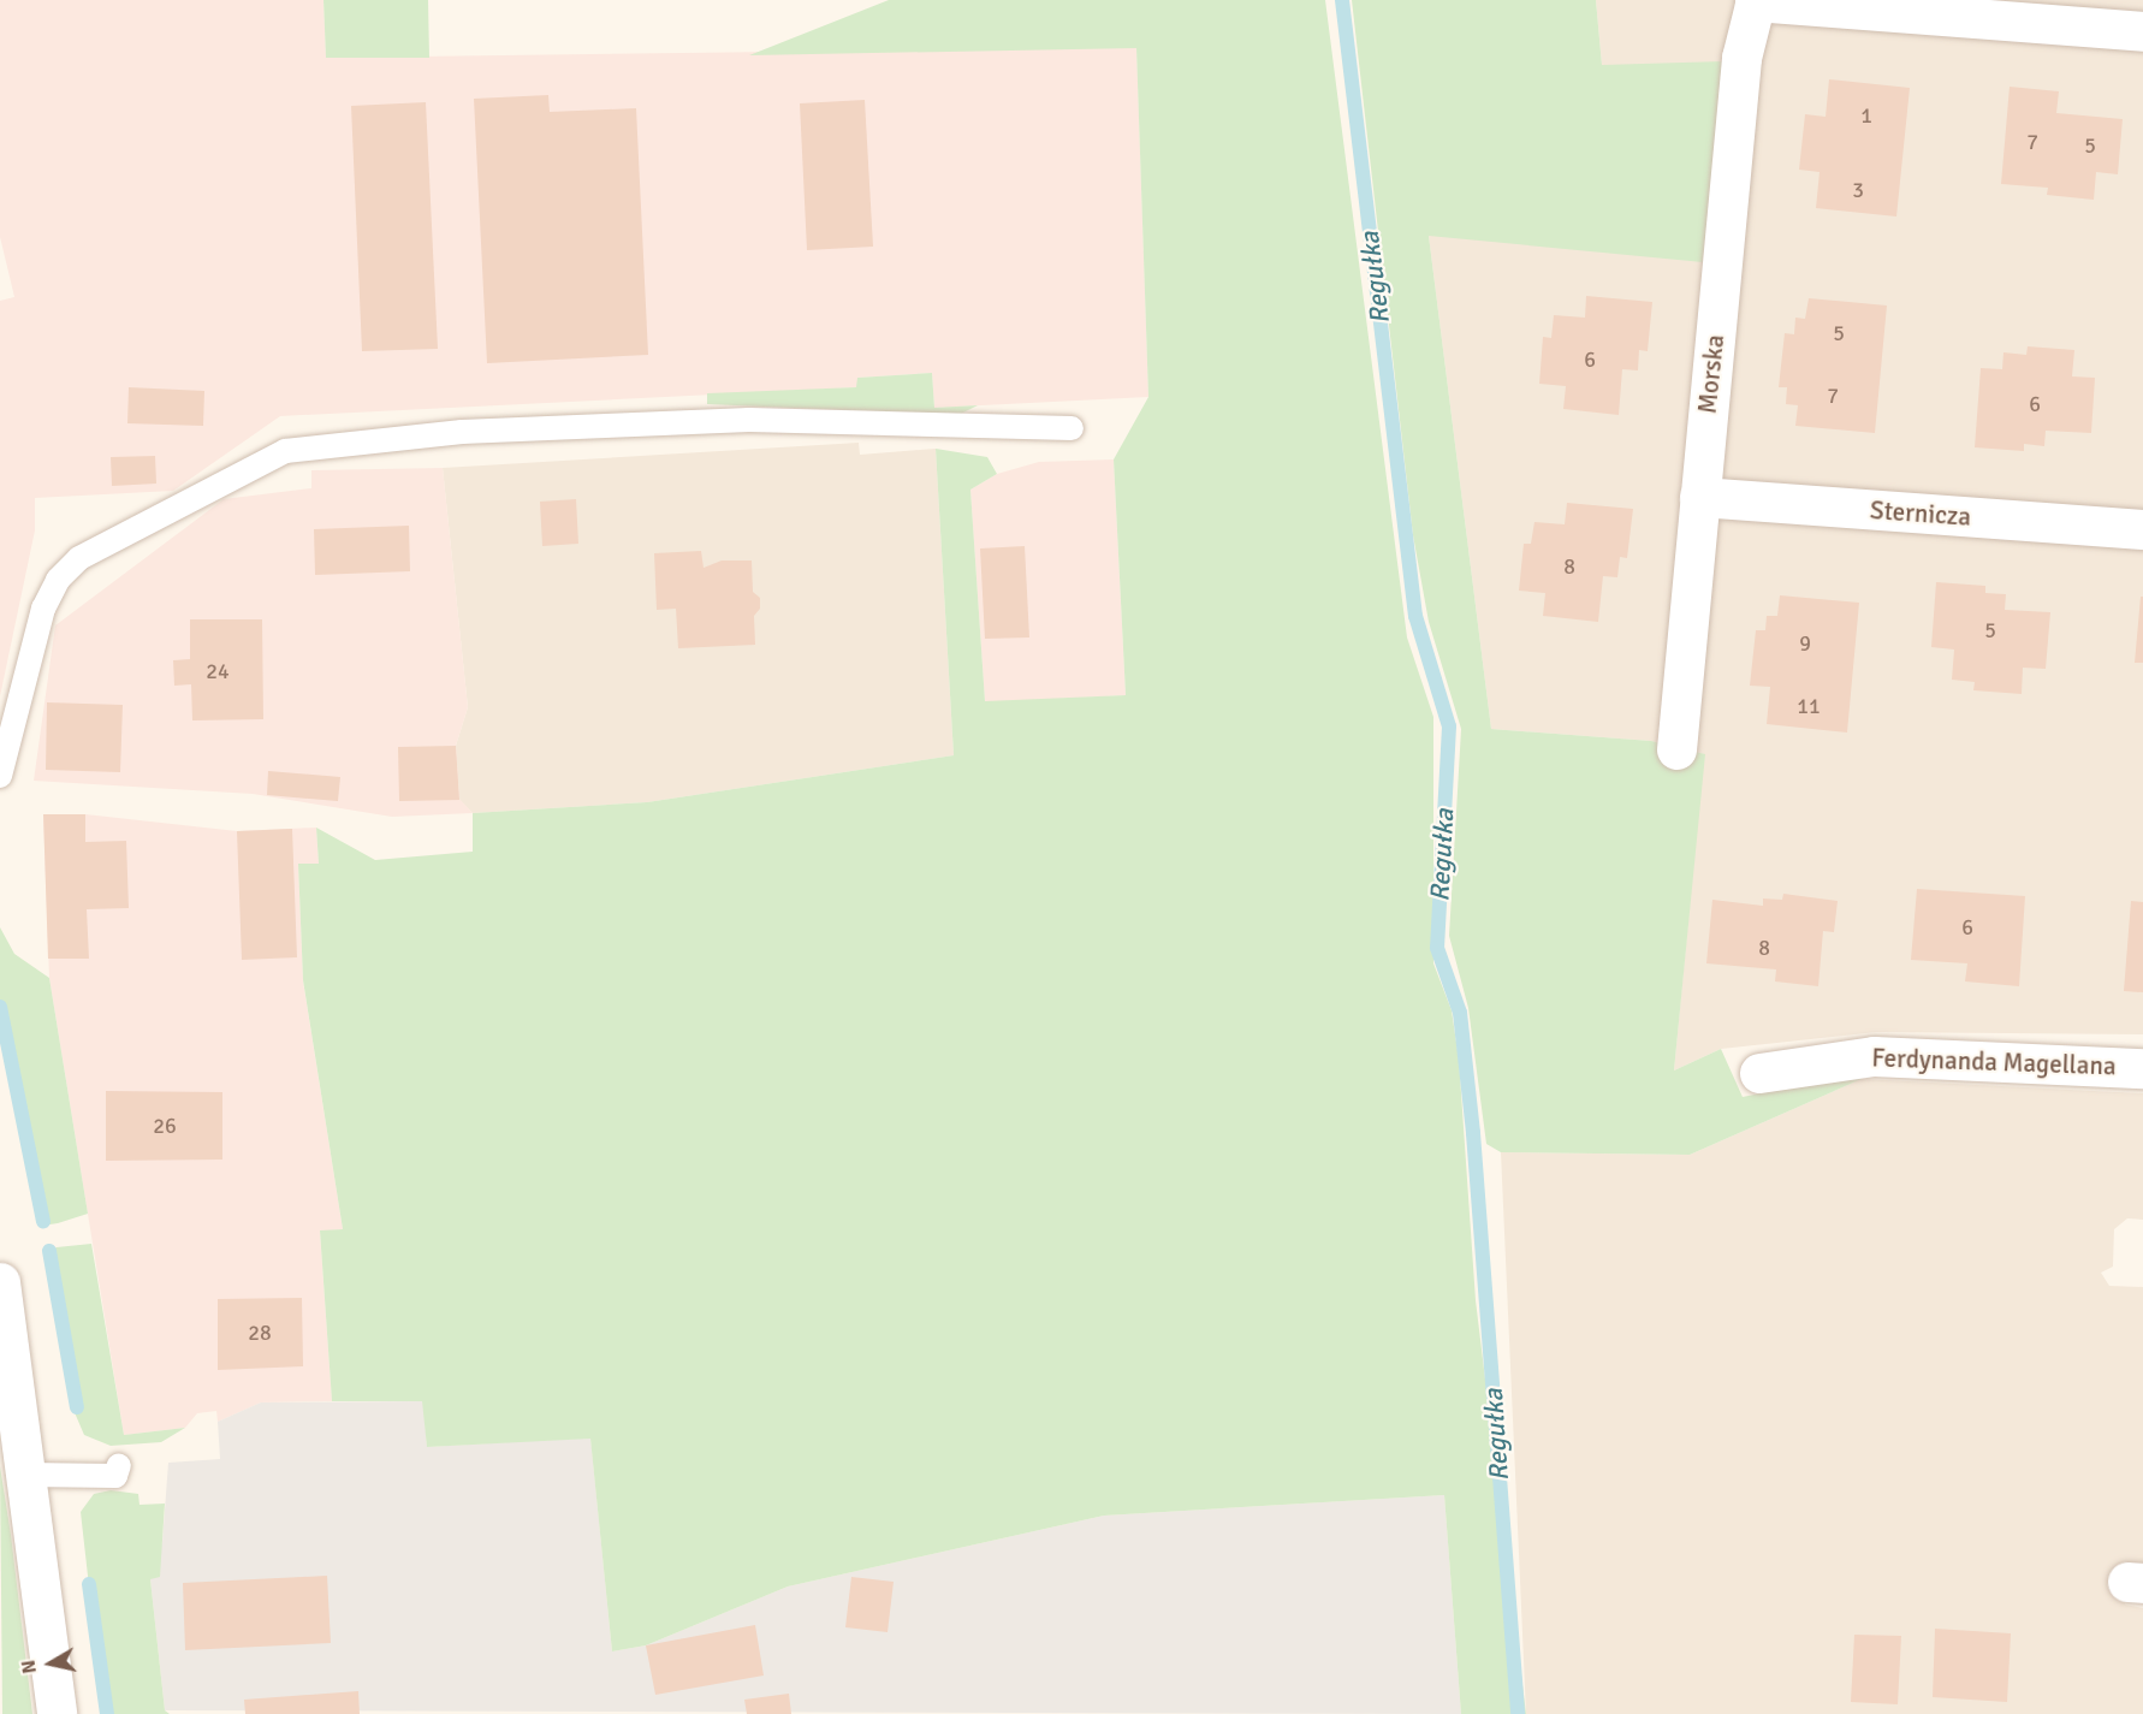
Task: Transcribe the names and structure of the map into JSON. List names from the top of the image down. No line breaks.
{"streets":{"street":["Morska","Sternicza","Ferdynanda Magellana"]},"crossings":[["Morska","Sternicza"]],"water":["Regułka"],"house_numbers":["1","7","5","3","5","6","7","6","8","5","9","24","11","6","8","26","28"],"north":"left"}
